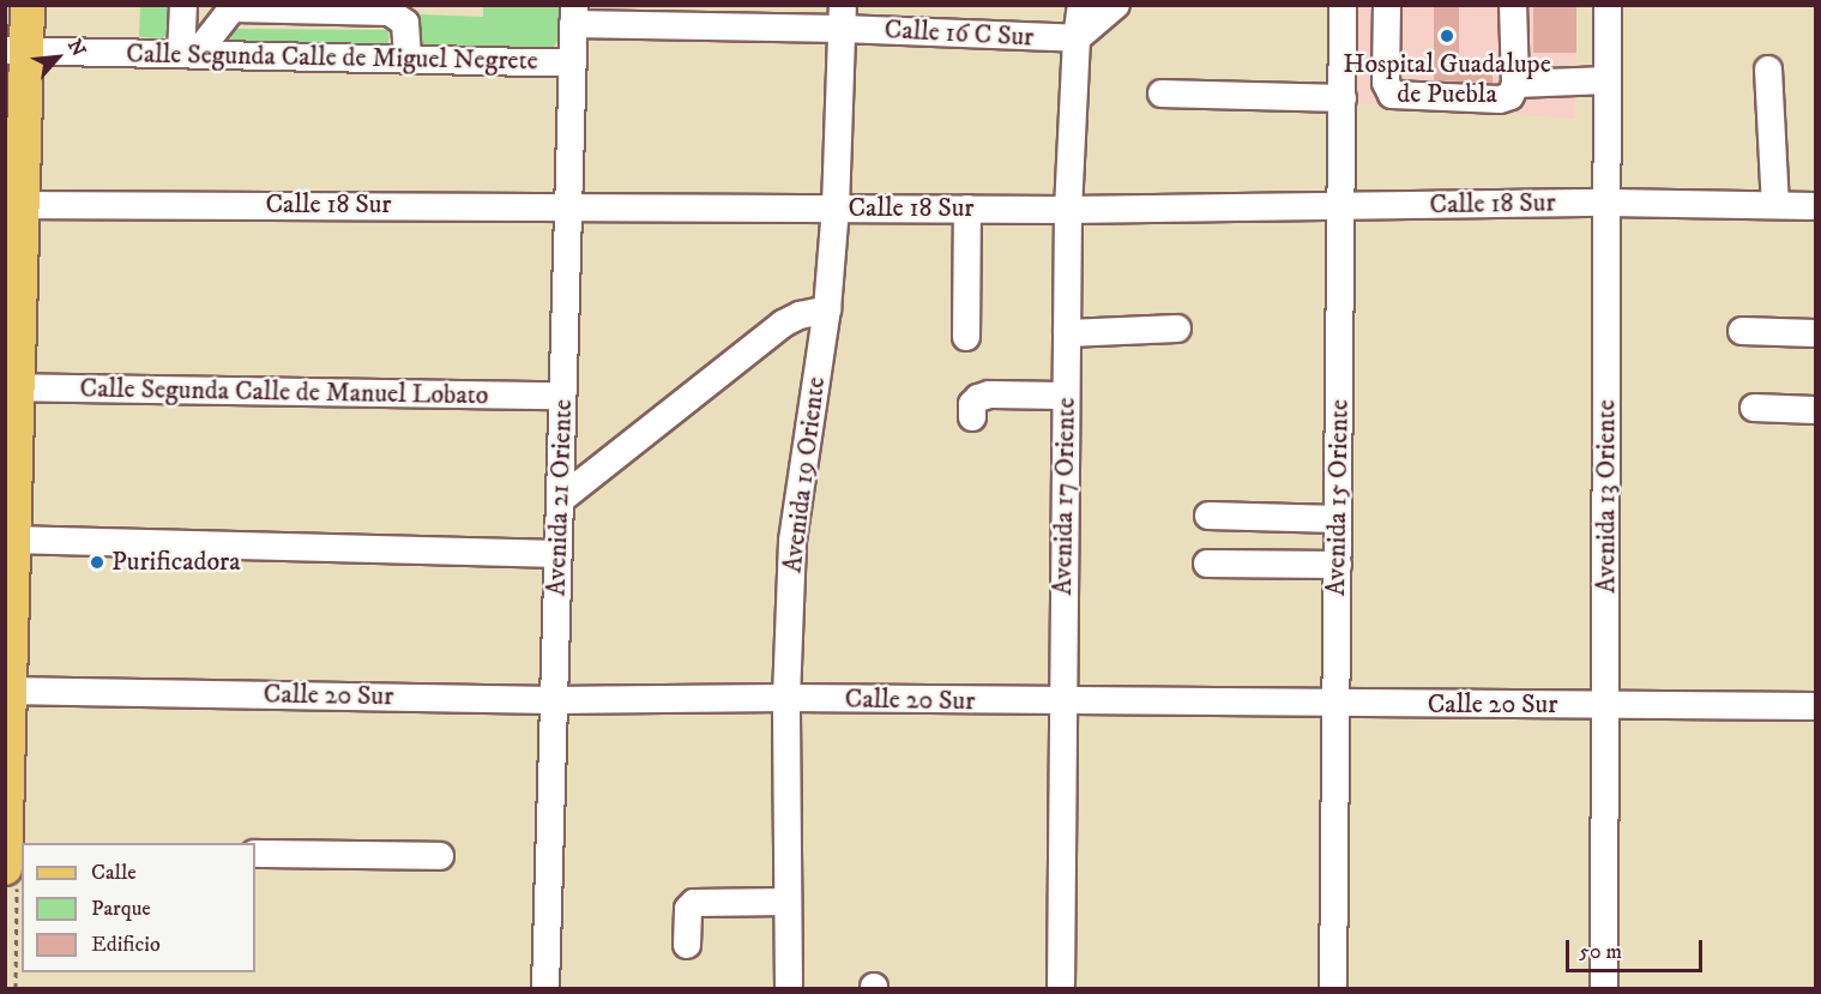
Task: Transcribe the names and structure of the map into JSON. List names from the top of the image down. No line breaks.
{"streets":{"street":["Calle 16 C Sur","Calle Segunda Calle de Miguel Negrete","Calle 18 Sur","Calle Segunda Calle de Manuel Lobato","Avenida 19 Oriente","Avenida 17 Oriente","Avenida 13 Oriente","Avenida 21 Oriente","Avenida 15 Oriente","Calle 20 Sur"]},"crossings":[["Calle 16 C Sur","Avenida 19 Oriente"],["Calle 16 C Sur","Avenida 17 Oriente"],["Calle 16 C Sur","Avenida 21 Oriente"],["Calle Segunda Calle de Miguel Negrete","Avenida 21 Oriente"],["Calle 18 Sur","Avenida 19 Oriente"],["Calle 18 Sur","Avenida 17 Oriente"],["Calle 18 Sur","Avenida 13 Oriente"],["Calle 18 Sur","Avenida 21 Oriente"],["Calle 18 Sur","Avenida 15 Oriente"],["Calle Segunda Calle de Manuel Lobato","Avenida 21 Oriente"],["Avenida 19 Oriente","Calle 20 Sur"],["Avenida 17 Oriente","Calle 20 Sur"],["Avenida 13 Oriente","Calle 20 Sur"],["Avenida 21 Oriente","Calle 20 Sur"],["Avenida 15 Oriente","Calle 20 Sur"]],"places":["Hospital Guadalupe de Puebla","Purificadora"],"legend":["Calle","Parque","Edificio"],"scale_bar":"50 m","north":"top right"}
